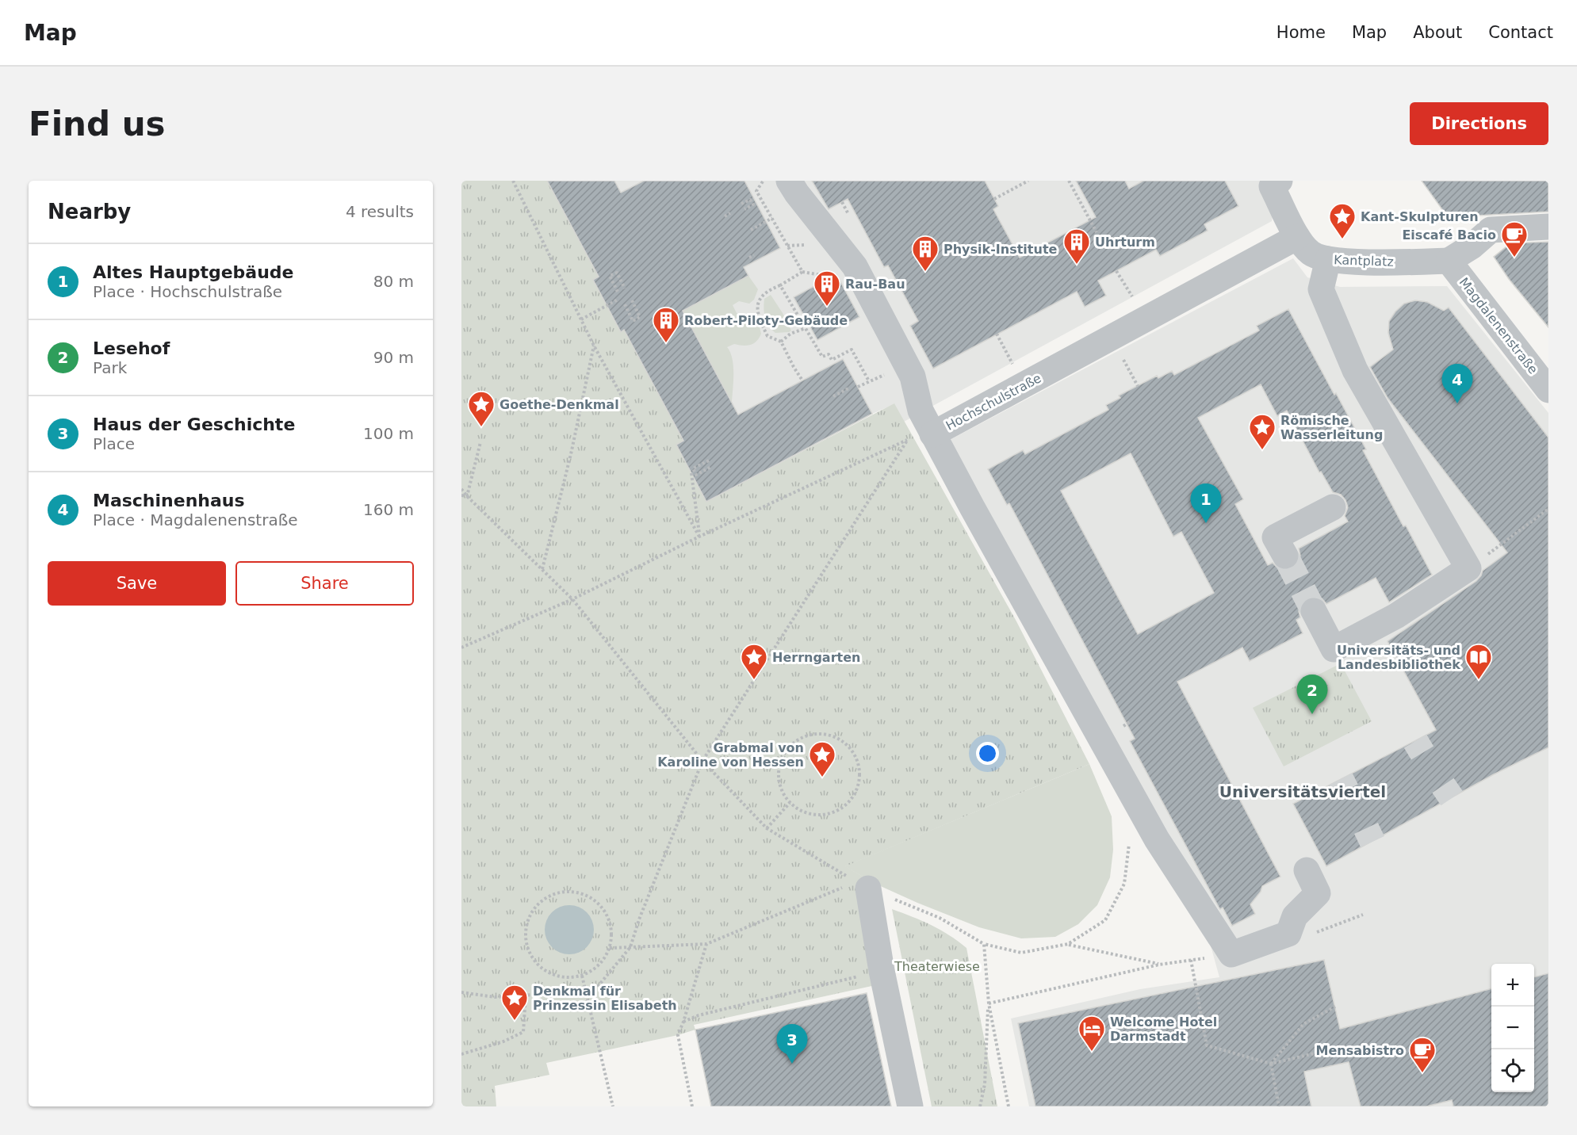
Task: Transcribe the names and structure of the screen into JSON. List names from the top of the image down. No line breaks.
{"streets":{"street":["Kantplatz","Magdalenenstraße","Hochschulstraße"]},"crossings":[["Kantplatz","Magdalenenstraße"],["Kantplatz","Hochschulstraße"]],"districts":["Universitätsviertel"],"parks":["Theaterwiese"],"places":{"place":["Kant-Skulpturen","Goethe-Denkmal","Römische Wasserleitung","Herrngarten","Grabmal von Karoline von Hessen","Denkmal für Prinzessin Elisabeth"],"cafe":["Eiscafé Bacio","Mensabistro"],"building":["Uhrturm","Physik-Institute","Rau-Bau","Robert-Piloty-Gebäude"],"library":["Universitäts- und Landesbibliothek"],"hotel":["Welcome Hotel Darmstadt"]},"page":{"header":"Map","nav":["Home","Map","About","Contact"],"buttons":["Directions",["Save","Share"]],"title":"Find us","heading":["Nearby","4 results"],"list":[{"mark":"1","name":"Altes Hauptgebäude","note":"Place · Hochschulstraße","value":"80 m"},{"mark":"2","name":"Lesehof","note":"Park","value":"90 m"},{"mark":"3","name":"Haus der Geschichte","note":"Place","value":"100 m"},{"mark":"4","name":"Maschinenhaus","note":"Place · Magdalenenstraße","value":"160 m"}],"pins":["4","1","2","3"],"map_buttons":["+","−"]}}
